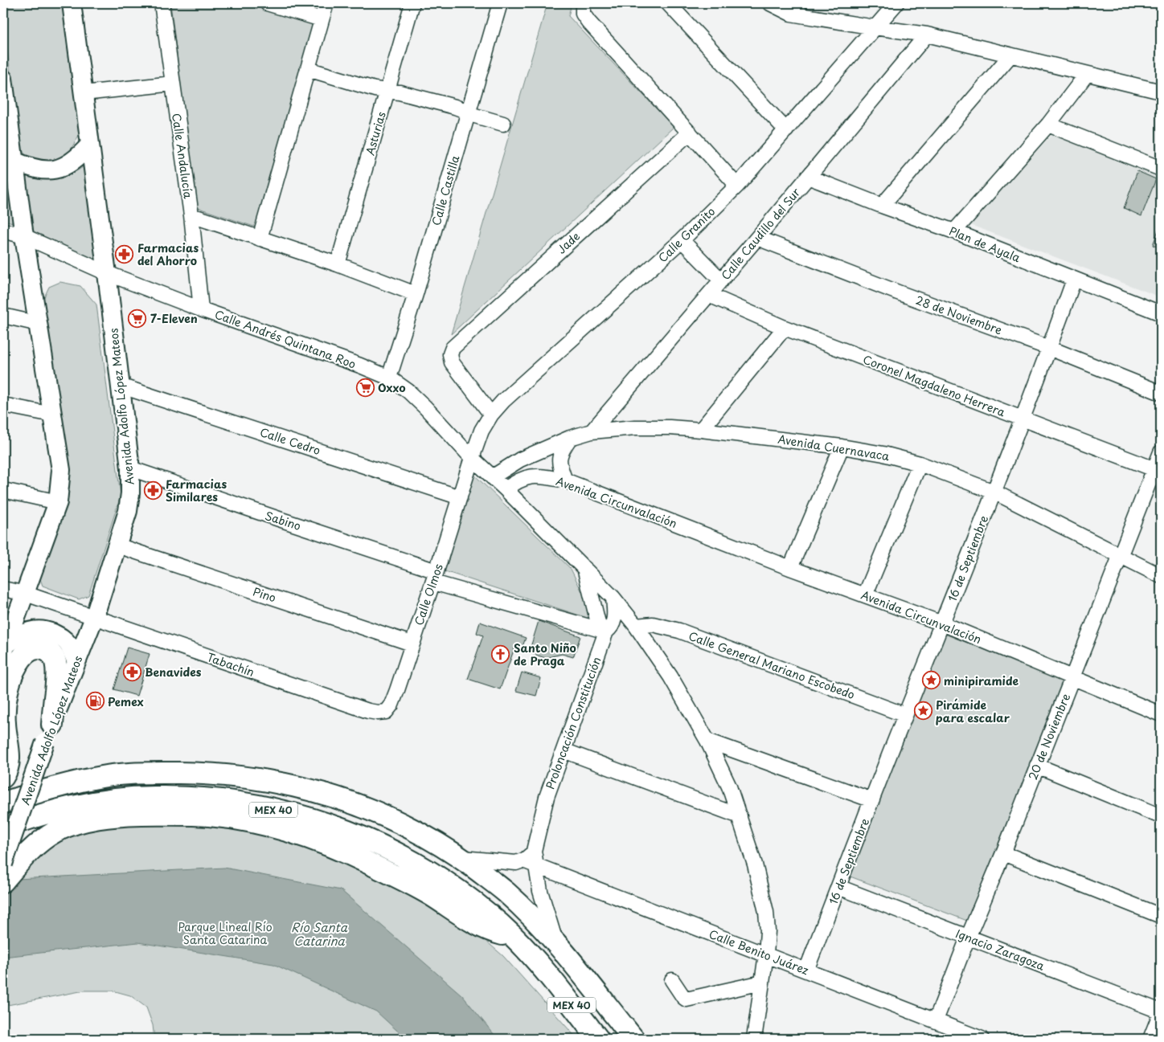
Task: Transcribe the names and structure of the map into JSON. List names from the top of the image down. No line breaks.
{"streets":{"highway":["MEX 40"],"main road":["Avenida Adolfo López Mateos"],"street":["Asturias","Calle Andalucía","Calle Castilla","Calle Caudillo del Sur","Calle Granito","Jade","Plan de Ayala","28 de Noviembre","Calle Andrés Quintana Roo","Coronel Magdaleno Herrera","Calle Cedro","Avenida Cuernavaca","Avenida Circunvalación","Sabino","16 de Septiembre","Pino","Calle Olmos","Tabachín","Calle General Mariano Escobedo","Proloncación Constitución","20 de Noviembre","Ignacio Zaragoza","Calle Benito Juárez"]},"crossings":[["Calle Andalucía","Calle Andrés Quintana Roo"],["Calle Castilla","Calle Andrés Quintana Roo"],["Calle Caudillo del Sur","Plan de Ayala"],["Calle Caudillo del Sur","28 de Noviembre"],["Calle Caudillo del Sur","Coronel Magdaleno Herrera"],["Calle Caudillo del Sur","Avenida Cuernavaca"],["Calle Granito","Jade"],["Calle Granito","Calle Andrés Quintana Roo"],["Calle Granito","Calle Olmos"],["Plan de Ayala","16 de Septiembre"],["28 de Noviembre","16 de Septiembre"],["Calle Andrés Quintana Roo","Avenida Adolfo López Mateos"],["Calle Andrés Quintana Roo","Avenida Cuernavaca"],["Calle Andrés Quintana Roo","Avenida Circunvalación"],["Calle Andrés Quintana Roo","Calle Olmos"],["Coronel Magdaleno Herrera","16 de Septiembre"],["Coronel Magdaleno Herrera","20 de Noviembre"],["Avenida Adolfo López Mateos","Calle Cedro"],["Avenida Adolfo López Mateos","Sabino"],["Avenida Adolfo López Mateos","Pino"],["Avenida Adolfo López Mateos","Tabachín"],["Calle Cedro","Calle Olmos"],["Avenida Cuernavaca","16 de Septiembre"],["Avenida Cuernavaca","20 de Noviembre"],["Avenida Circunvalación","16 de Septiembre"],["Avenida Circunvalación","20 de Noviembre"],["Sabino","Calle Olmos"],["Sabino","Proloncación Constitución"],["16 de Septiembre","Calle General Mariano Escobedo"],["16 de Septiembre","Ignacio Zaragoza"],["16 de Septiembre","Calle Benito Juárez"],["Pino","Calle Olmos"],["Calle Olmos","Tabachín"],["Proloncación Constitución","MEX 40"],["Proloncación Constitución","Calle Benito Juárez"],["20 de Noviembre","Ignacio Zaragoza"],["20 de Noviembre","Calle Benito Juárez"]],"water":["Río Santa Catarina"],"parks":["Parque Lineal Río Santa Catarina"],"places":{"pharmacy":["Farmacias del Ahorro","Farmacias Similares","Benavides"],"supermarket":["7-Eleven","Oxxo"],"church":["Santo Niño de Praga"],"place":["minipiramide","Pirámide para escalar"],"fuel station":["Pemex"]}}
